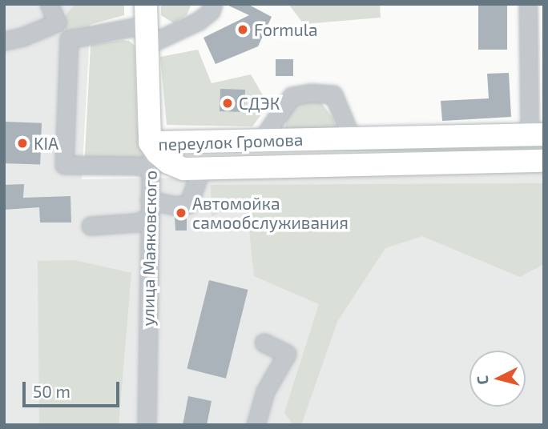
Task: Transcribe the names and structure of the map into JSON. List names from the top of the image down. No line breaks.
{"streets":{"main road":["переулок Громова","улица Маяковского"]},"crossings":[["переулок Громова","улица Маяковского"]],"places":["Formula","СДЭК","KIA","Автомойка самообслуживания"],"scale_bar":"50 m","north":"left"}
